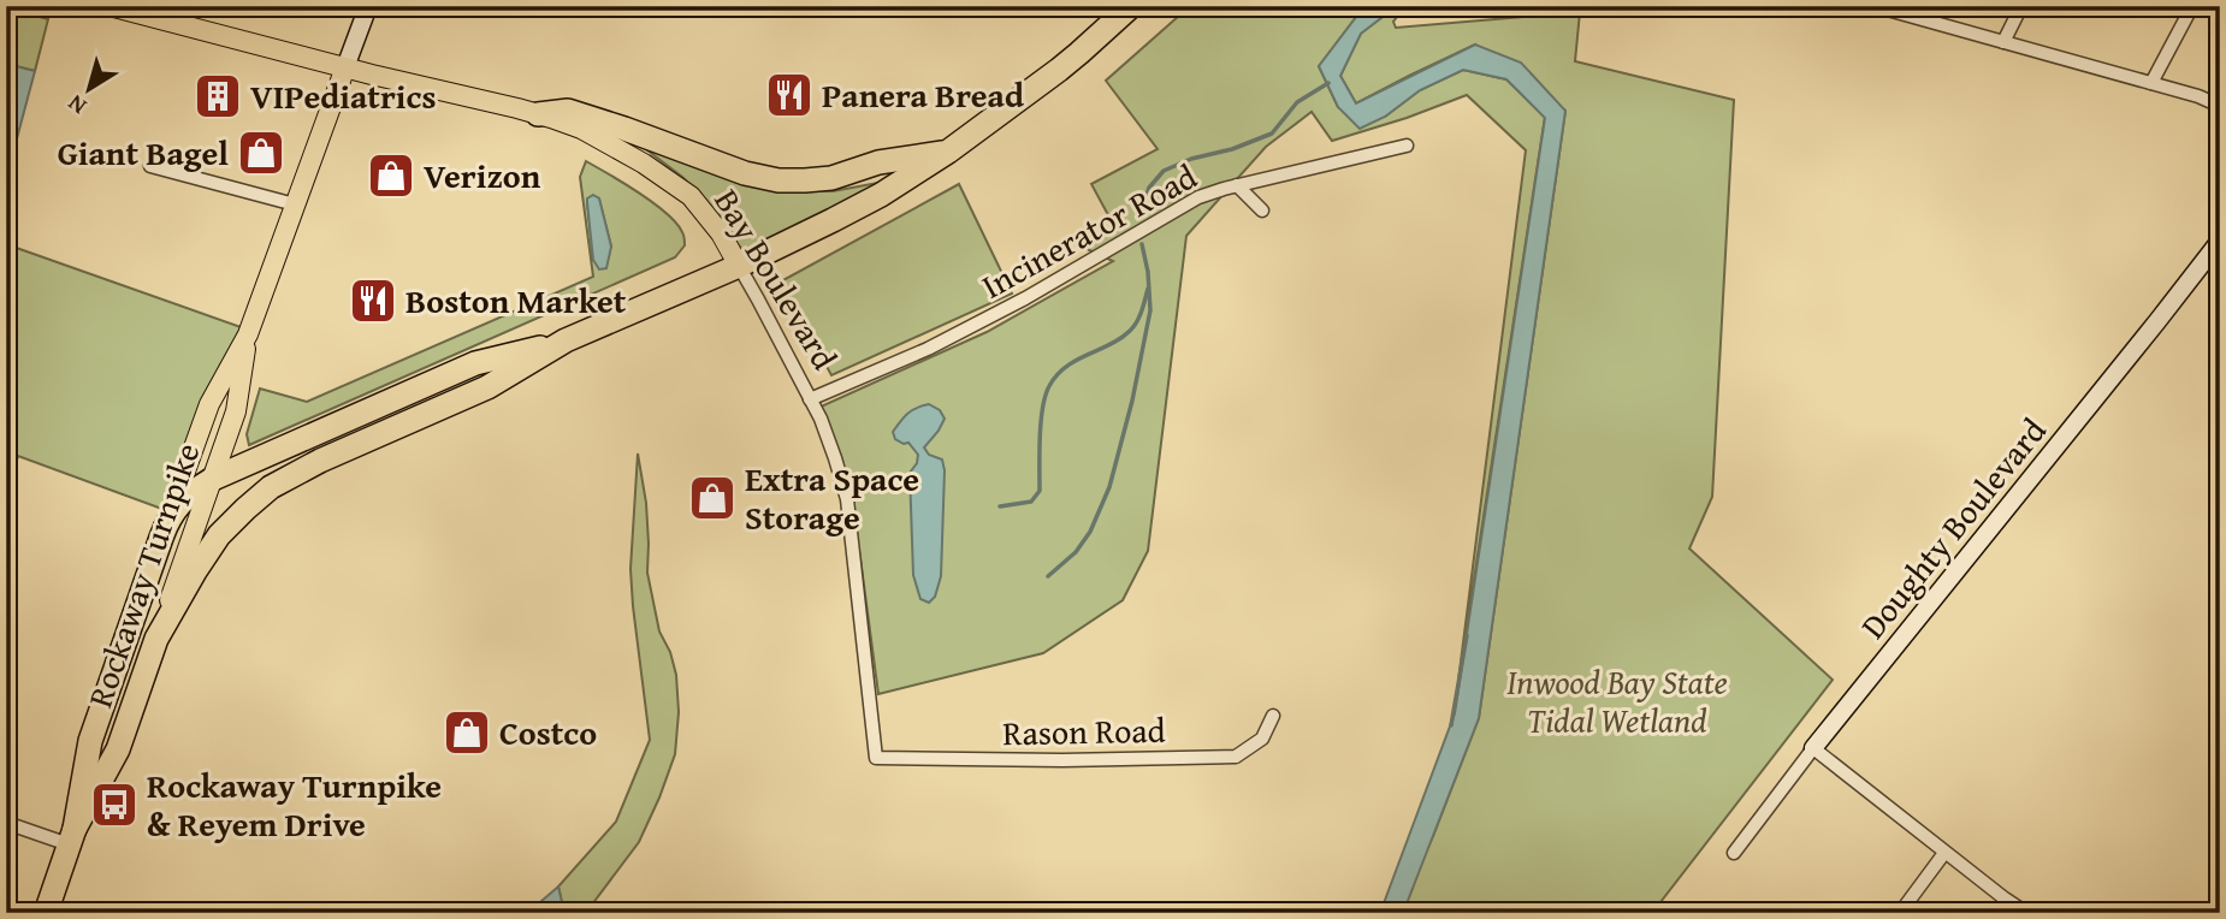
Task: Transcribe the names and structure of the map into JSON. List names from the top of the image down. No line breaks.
{"streets":{"highway":["Rockaway Turnpike"],"main road":["Bay Boulevard","Doughty Boulevard"],"street":["Incinerator Road","Rason Road"]},"crossings":[["Incinerator Road","Bay Boulevard"],["Bay Boulevard","Rockaway Turnpike"],["Bay Boulevard","Rason Road"]],"parks":["Inwood Bay State Tidal Wetland"],"places":{"restaurant":["Panera Bread","Boston Market"],"building":["VIPediatrics"],"shop":["Giant Bagel","Verizon","Extra Space Storage","Costco"],"bus stop":["Rockaway Turnpike & Reyem Drive"]},"north":"bottom left"}
